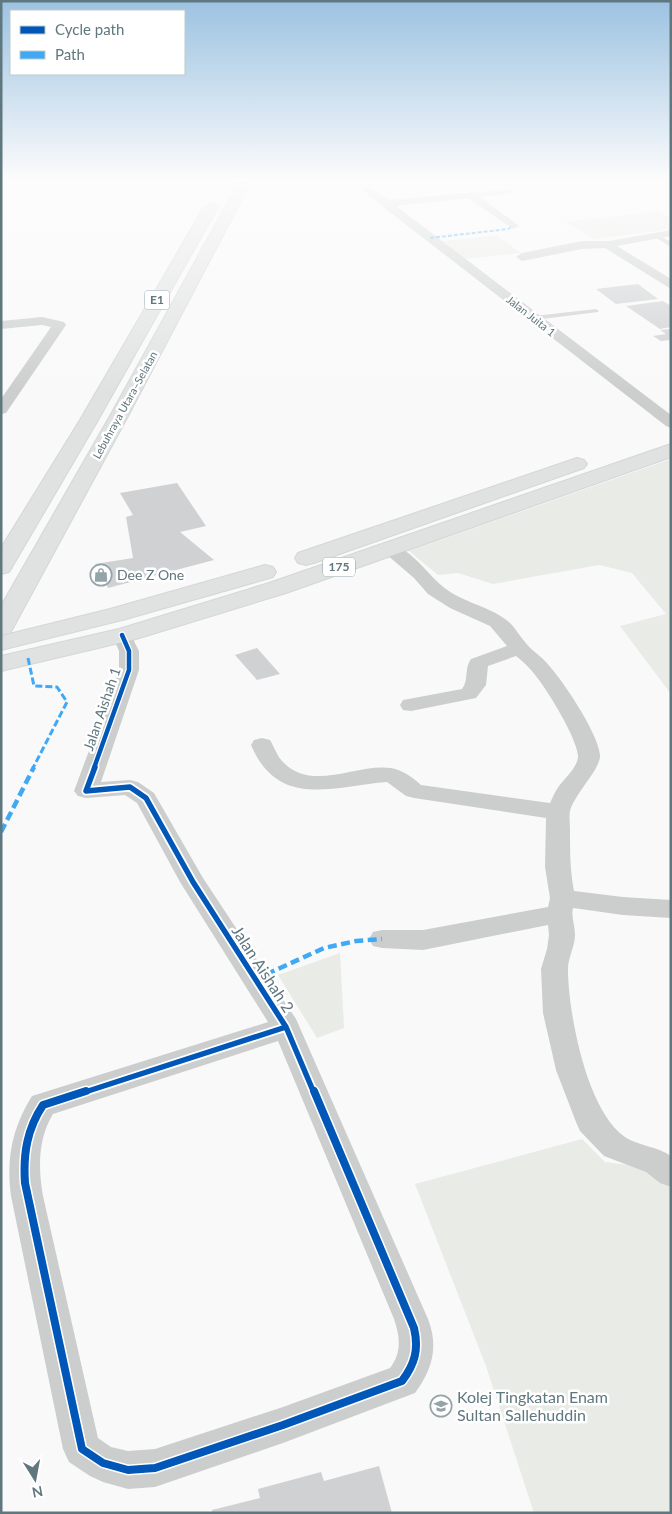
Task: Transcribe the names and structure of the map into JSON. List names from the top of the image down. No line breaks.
{"streets":{"highway":["E1","Lebuhraya Utara–Selatan","175"],"street":["Jalan Juita 1","Jalan Aishah 1","Jalan Aishah 2"]},"crossings":[["175","Jalan Aishah 1"],["Jalan Aishah 1","Jalan Aishah 2"]],"places":{"shop":["Dee Z One"],"school or university":["Kolej Tingkatan Enam Sultan Sallehuddin"]},"legend":["Cycle path","Path"],"north":"bottom"}
